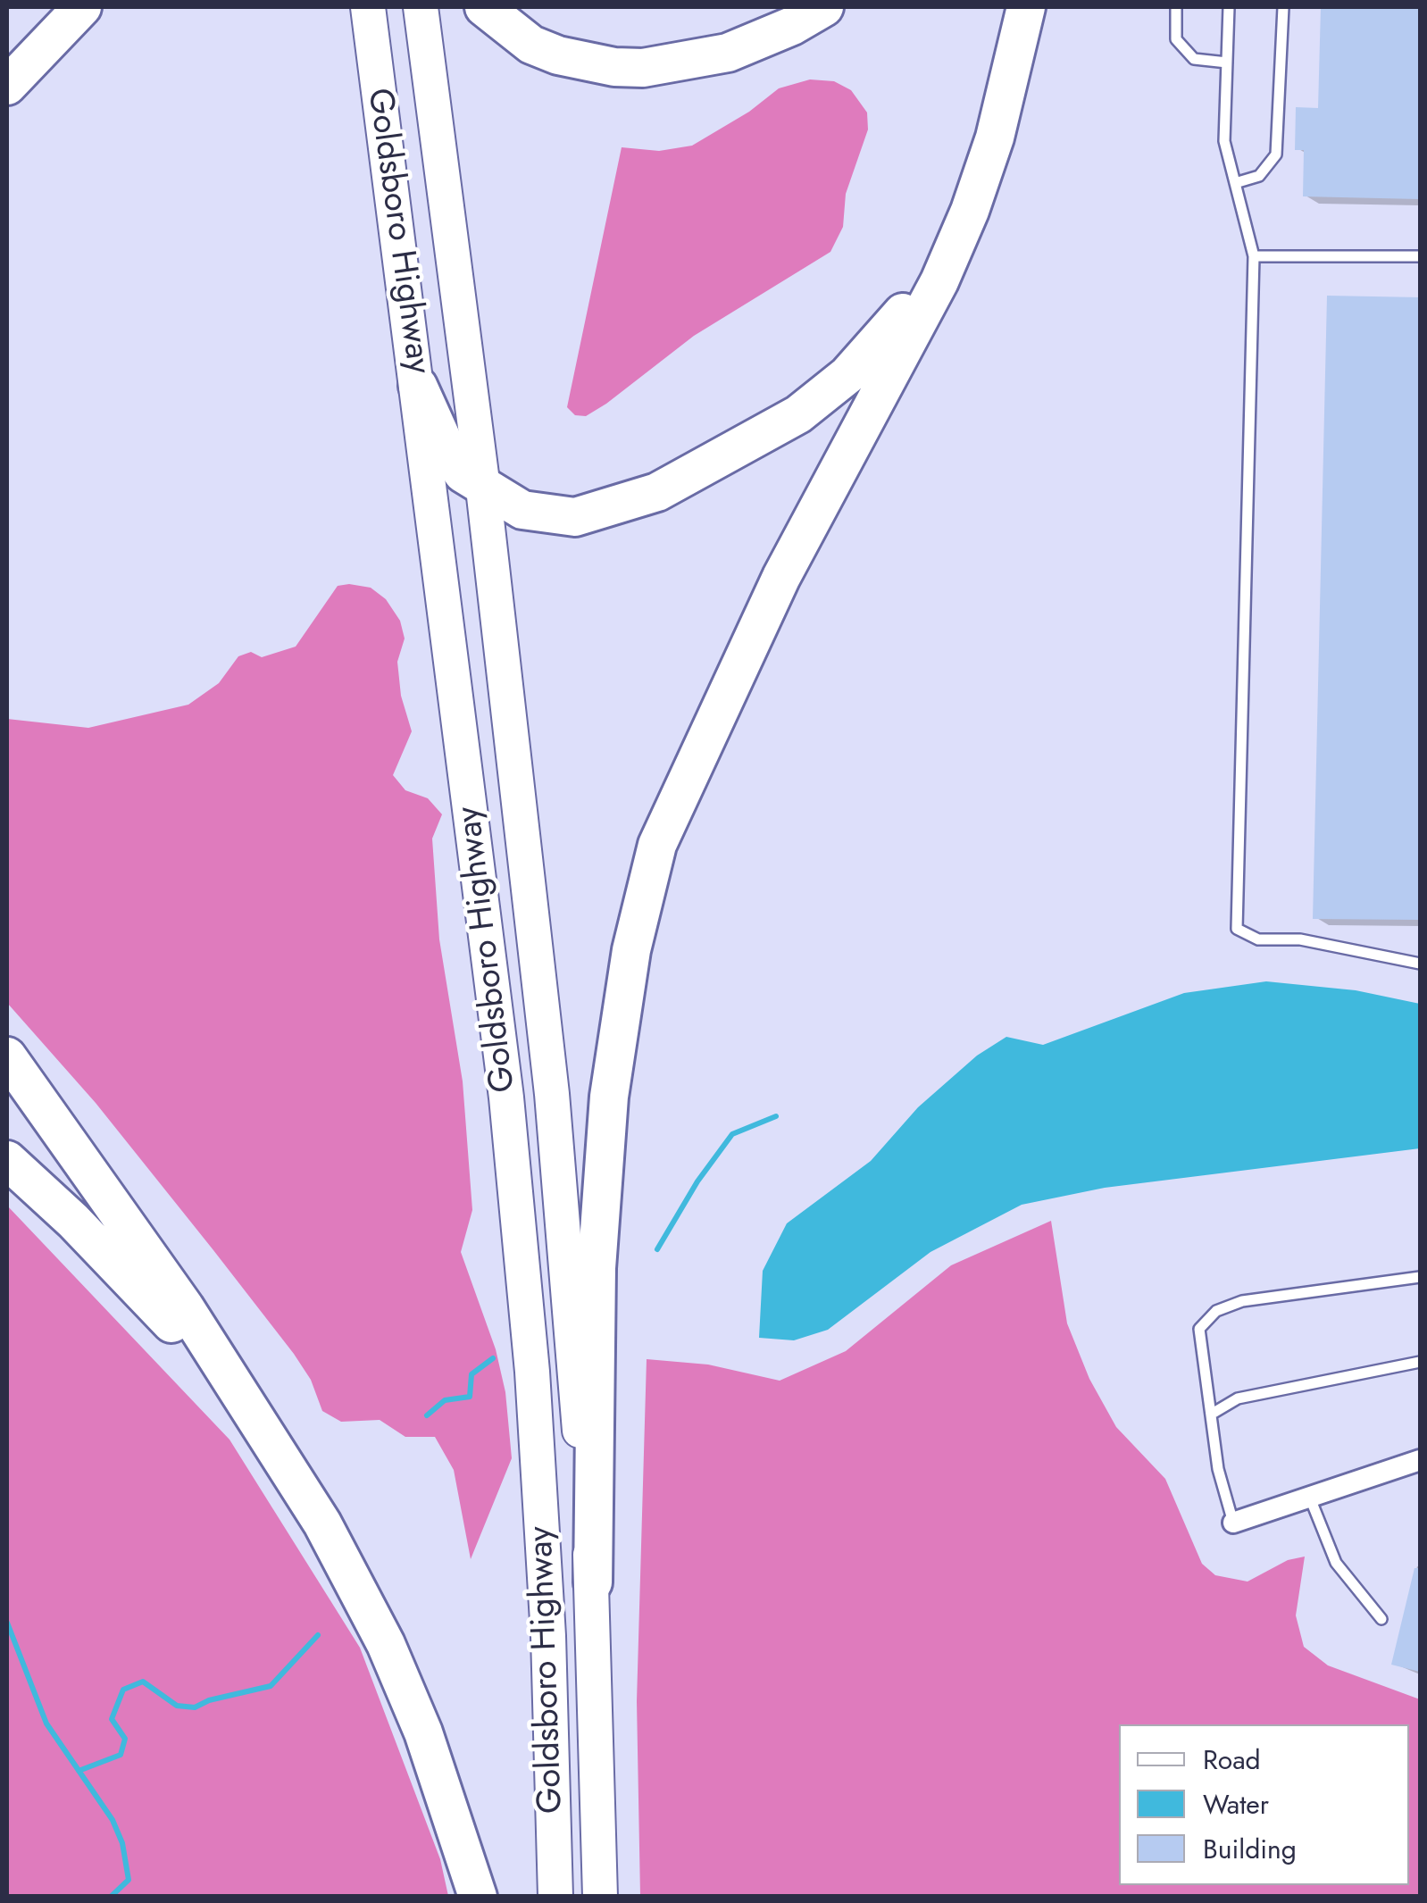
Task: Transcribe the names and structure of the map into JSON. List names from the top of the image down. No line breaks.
{"streets":{"main road":["Goldsboro Highway"]},"legend":["Road","Water","Building"]}
